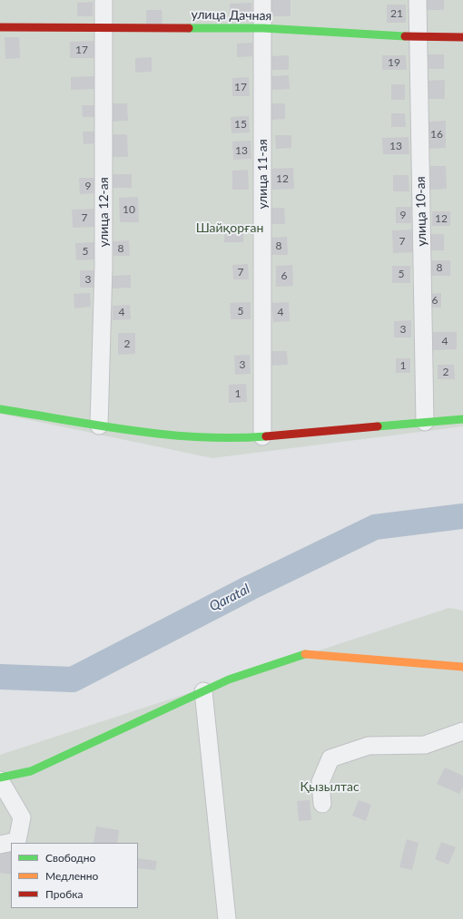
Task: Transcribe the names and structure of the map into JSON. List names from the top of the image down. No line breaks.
{"streets":{"street":["улица Дачная","улица 11-ая","улица 10-ая","улица 12-ая"]},"crossings":[["улица Дачная","улица 11-ая"],["улица Дачная","улица 10-ая"],["улица Дачная","улица 12-ая"]],"water":["Qaratal"],"parks":["Шайқорған","Қызылтас"],"house_numbers":["21","17","19","17","15","16","13","13","12","9","10","9","7","12","7","8","8","5","8","7","5","6","3","6","5","4","4","3","4","2","3","1","2","1"],"legend":["Свободно","Медленно","Пробка"]}
